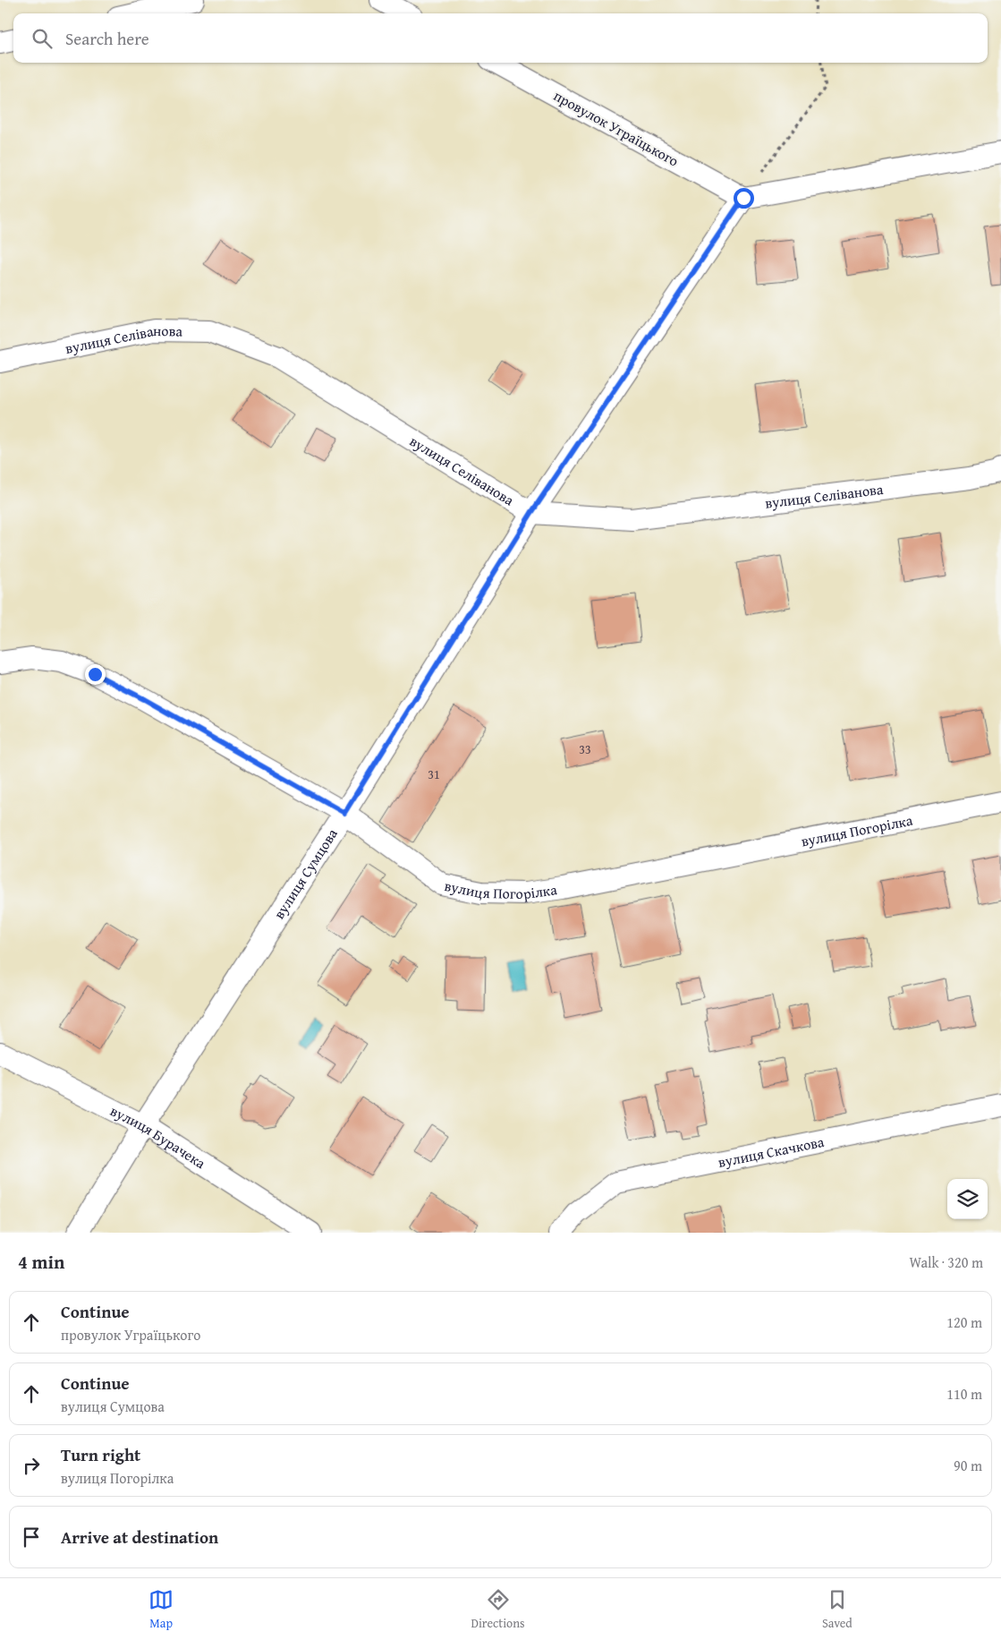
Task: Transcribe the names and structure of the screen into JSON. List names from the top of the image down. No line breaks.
{"streets":{"street":["провулок Уграїцького","вулиця Селіванова","вулиця Погорілка","вулиця Сумцова","вулиця Бурачека","вулиця Скачкова"]},"crossings":[["вулиця Селіванова","вулиця Сумцова"],["вулиця Погорілка","вулиця Сумцова"],["вулиця Сумцова","вулиця Бурачека"]],"house_numbers":["33","31"],"page":{"search":"Search here","heading":["4 min","Walk · 320 m"],"list":[["Continue","провулок Уграїцького","120 m"],["Continue","вулиця Сумцова","110 m"],["Turn right","вулиця Погорілка","90 m"],"Arrive at destination"],"nav":["Map","Directions","Saved"]}}
